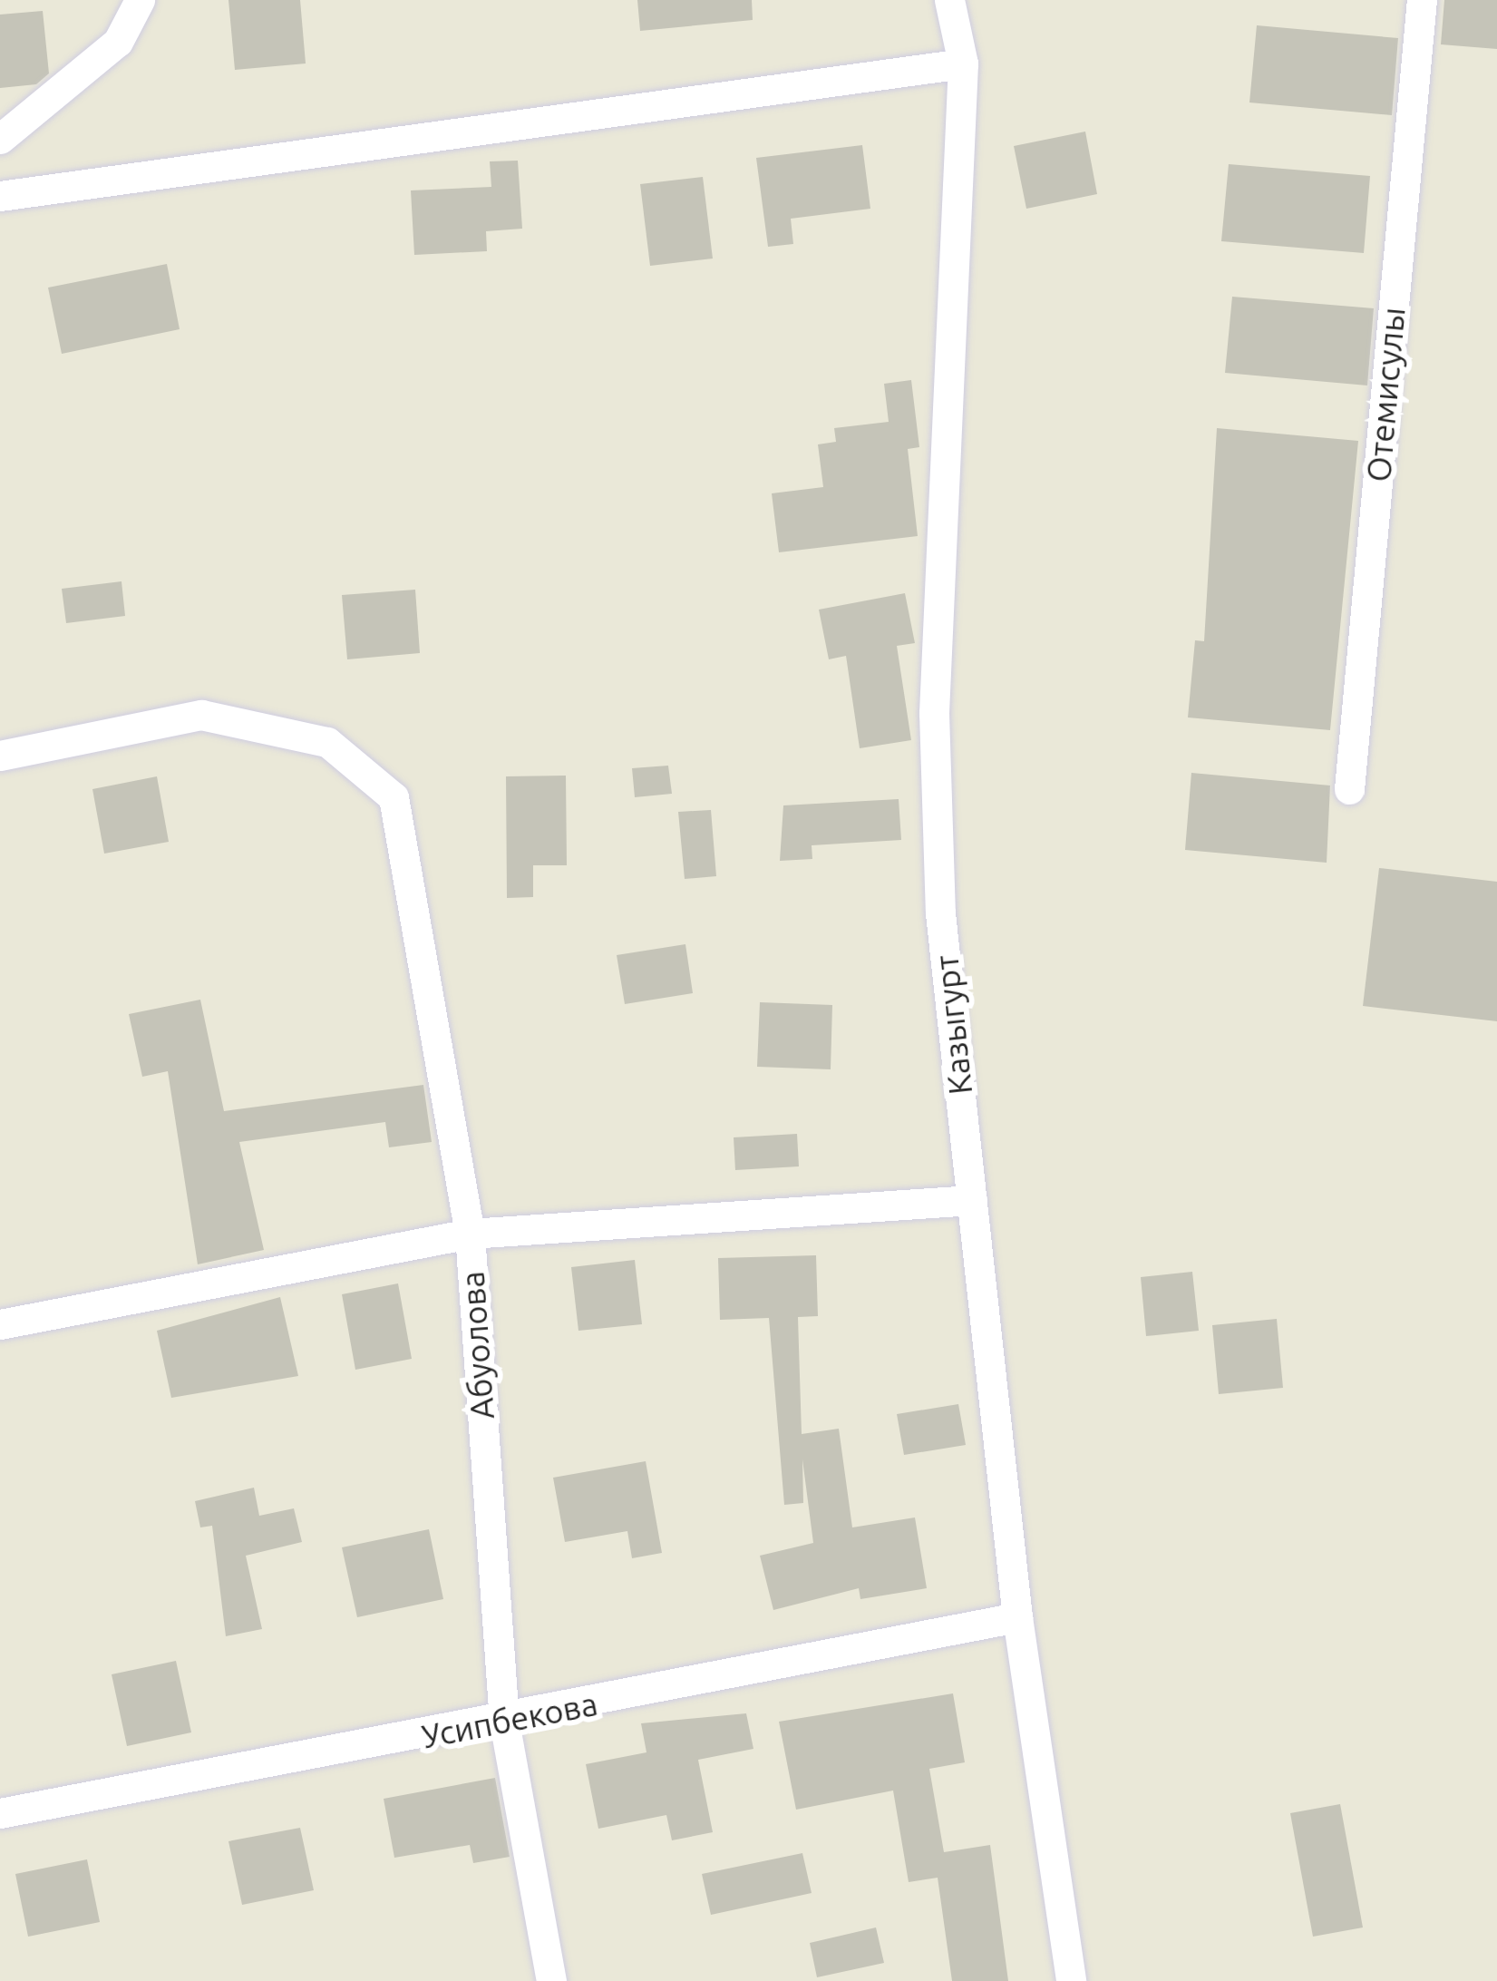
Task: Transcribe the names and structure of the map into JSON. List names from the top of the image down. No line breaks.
{"streets":{"street":["Отемисулы","Казыгурт","Абуолова","Усипбекова"]},"crossings":[["Казыгурт","Усипбекова"],["Абуолова","Усипбекова"]]}
